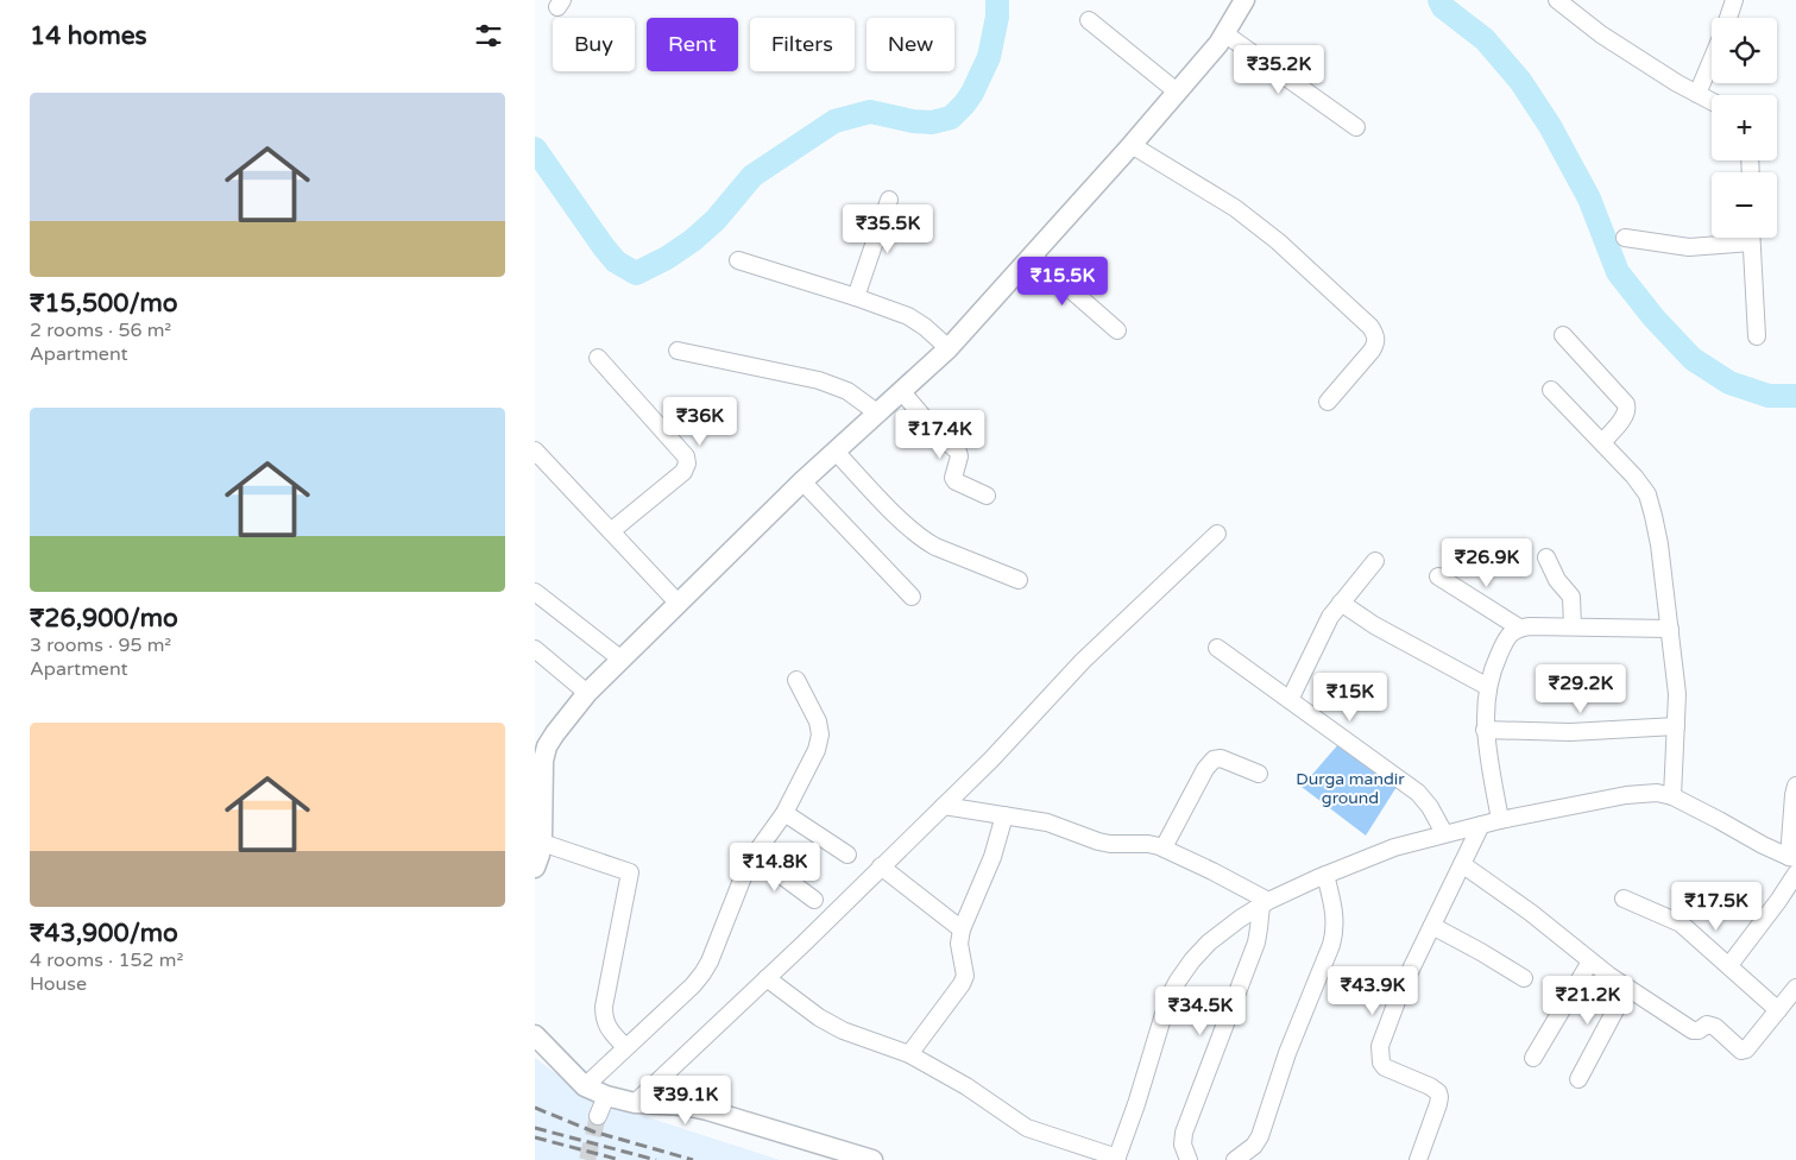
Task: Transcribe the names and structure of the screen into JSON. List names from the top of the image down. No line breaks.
{"parks":["Durga mandir ground"],"page":{"heading":"14 homes","map_buttons":["+","−"],"chip":["Buy","Rent","Filters","New"],"price":["₹35.2K","₹35.5K","₹15.5K","₹36K","₹17.4K","₹26.9K","₹29.2K","₹15K","₹14.8K","₹17.5K","₹43.9K","₹21.2K","₹34.5K","₹39.1K"],"list":[{"name":"₹15,500/mo","note":"2 rooms · 56 m² · Apartment"},{"name":"₹26,900/mo","note":"3 rooms · 95 m² · Apartment"},{"name":"₹43,900/mo","note":"4 rooms · 152 m² · House"}]}}
